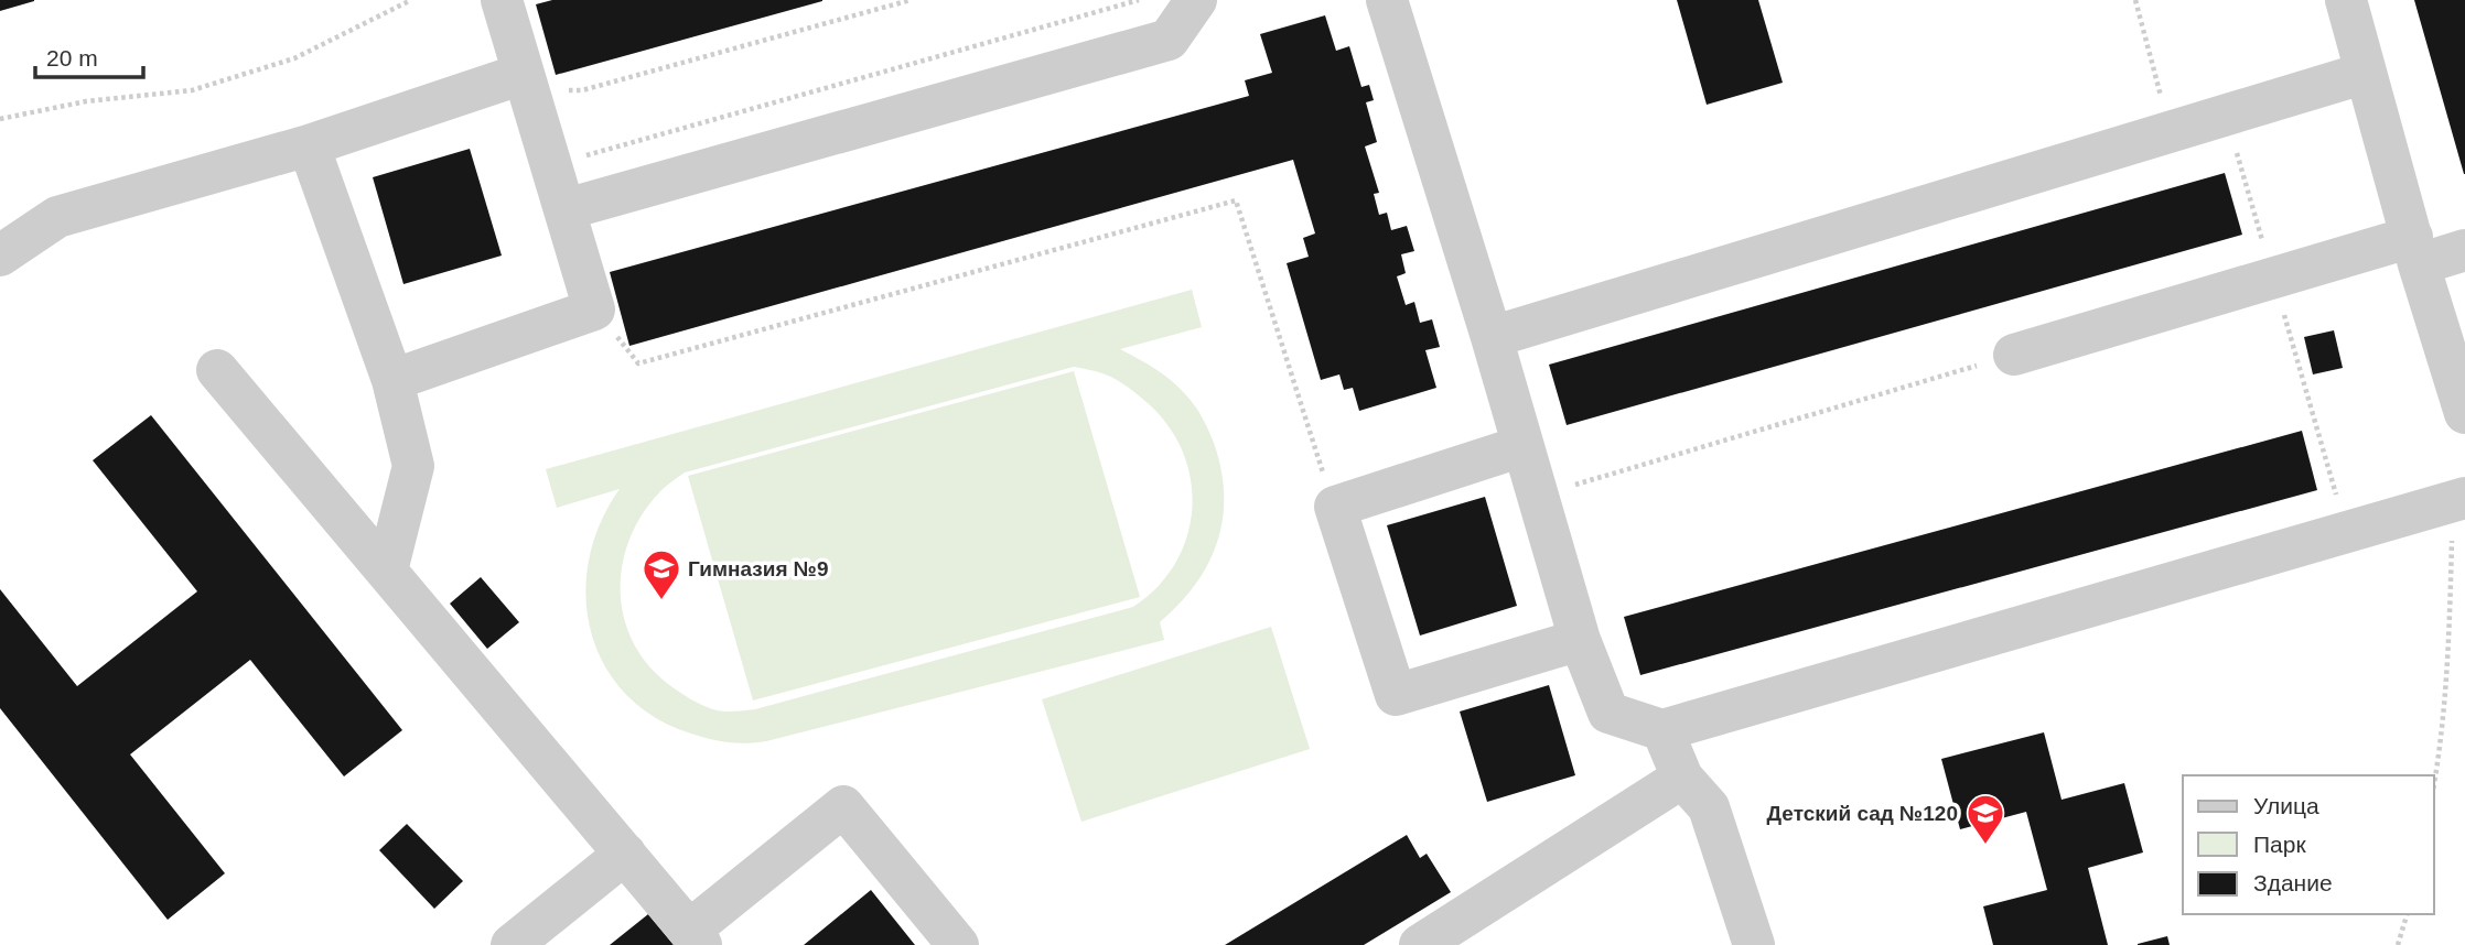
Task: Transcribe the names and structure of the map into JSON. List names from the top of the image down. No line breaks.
{"places":{"school or university":["Гимназия №9","Детский сад №120"]},"legend":["Улица","Парк","Здание"],"scale_bar":"20 m"}
